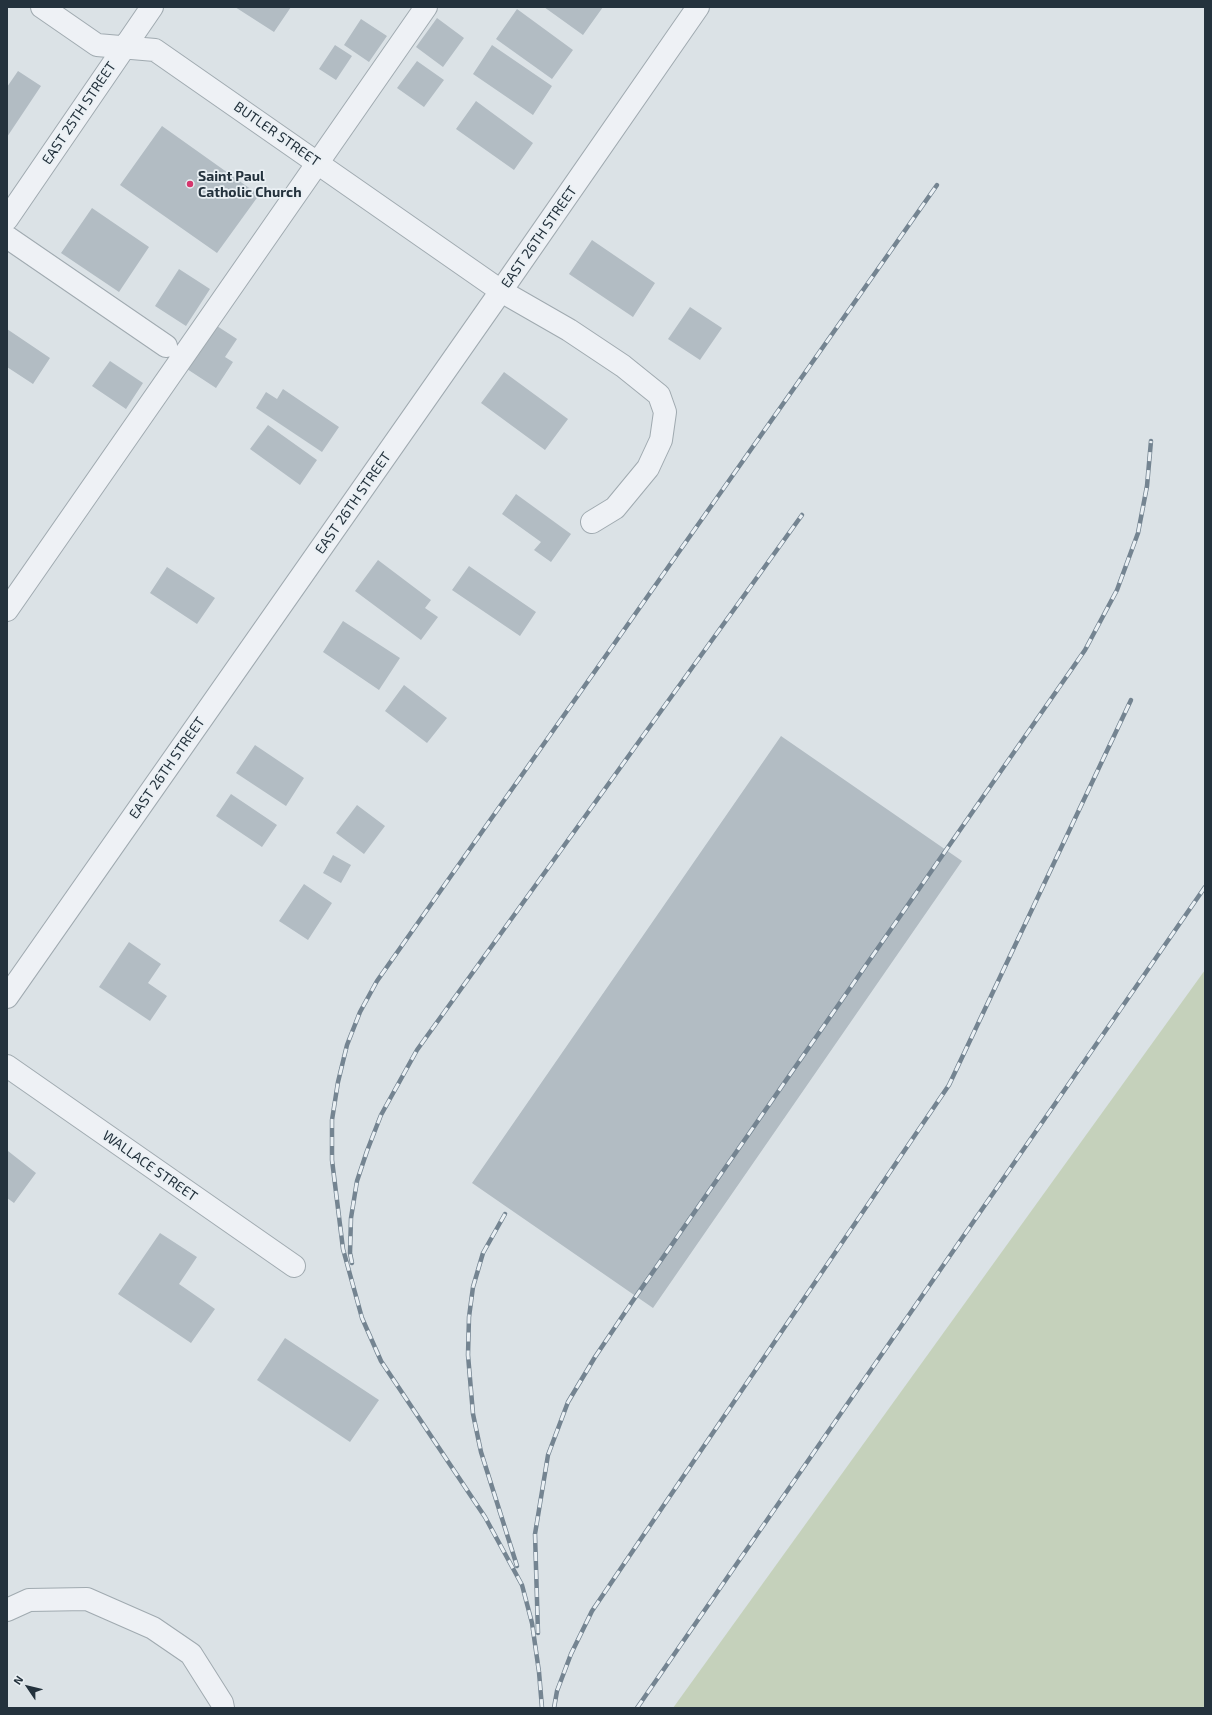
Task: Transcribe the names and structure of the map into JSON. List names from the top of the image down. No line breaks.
{"streets":{"street":["EAST 25TH STREET","BUTLER STREET","EAST 26TH STREET","WALLACE STREET"]},"crossings":[["EAST 25TH STREET","BUTLER STREET"],["BUTLER STREET","EAST 26TH STREET"]],"places":["Saint Paul Catholic Church"],"north":"top left"}
